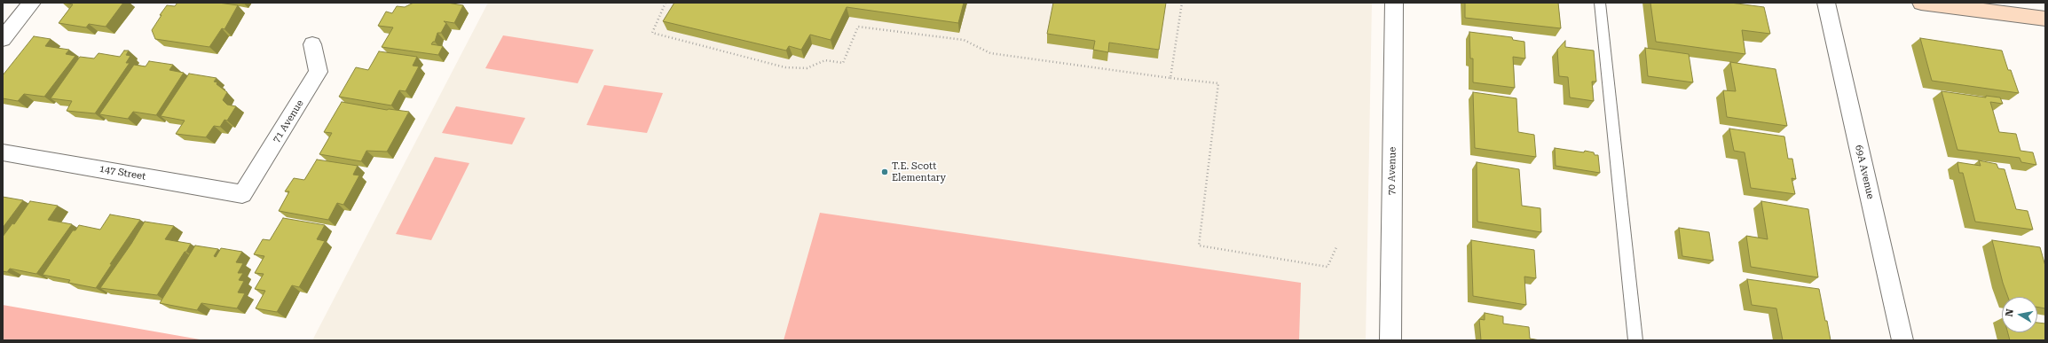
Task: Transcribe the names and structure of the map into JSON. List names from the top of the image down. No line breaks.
{"streets":{"street":["71 Avenue","70 Avenue","69A Avenue","147 Street"]},"crossings":[["71 Avenue","147 Street"]],"places":["T.E. Scott Elementary"],"north":"left"}
